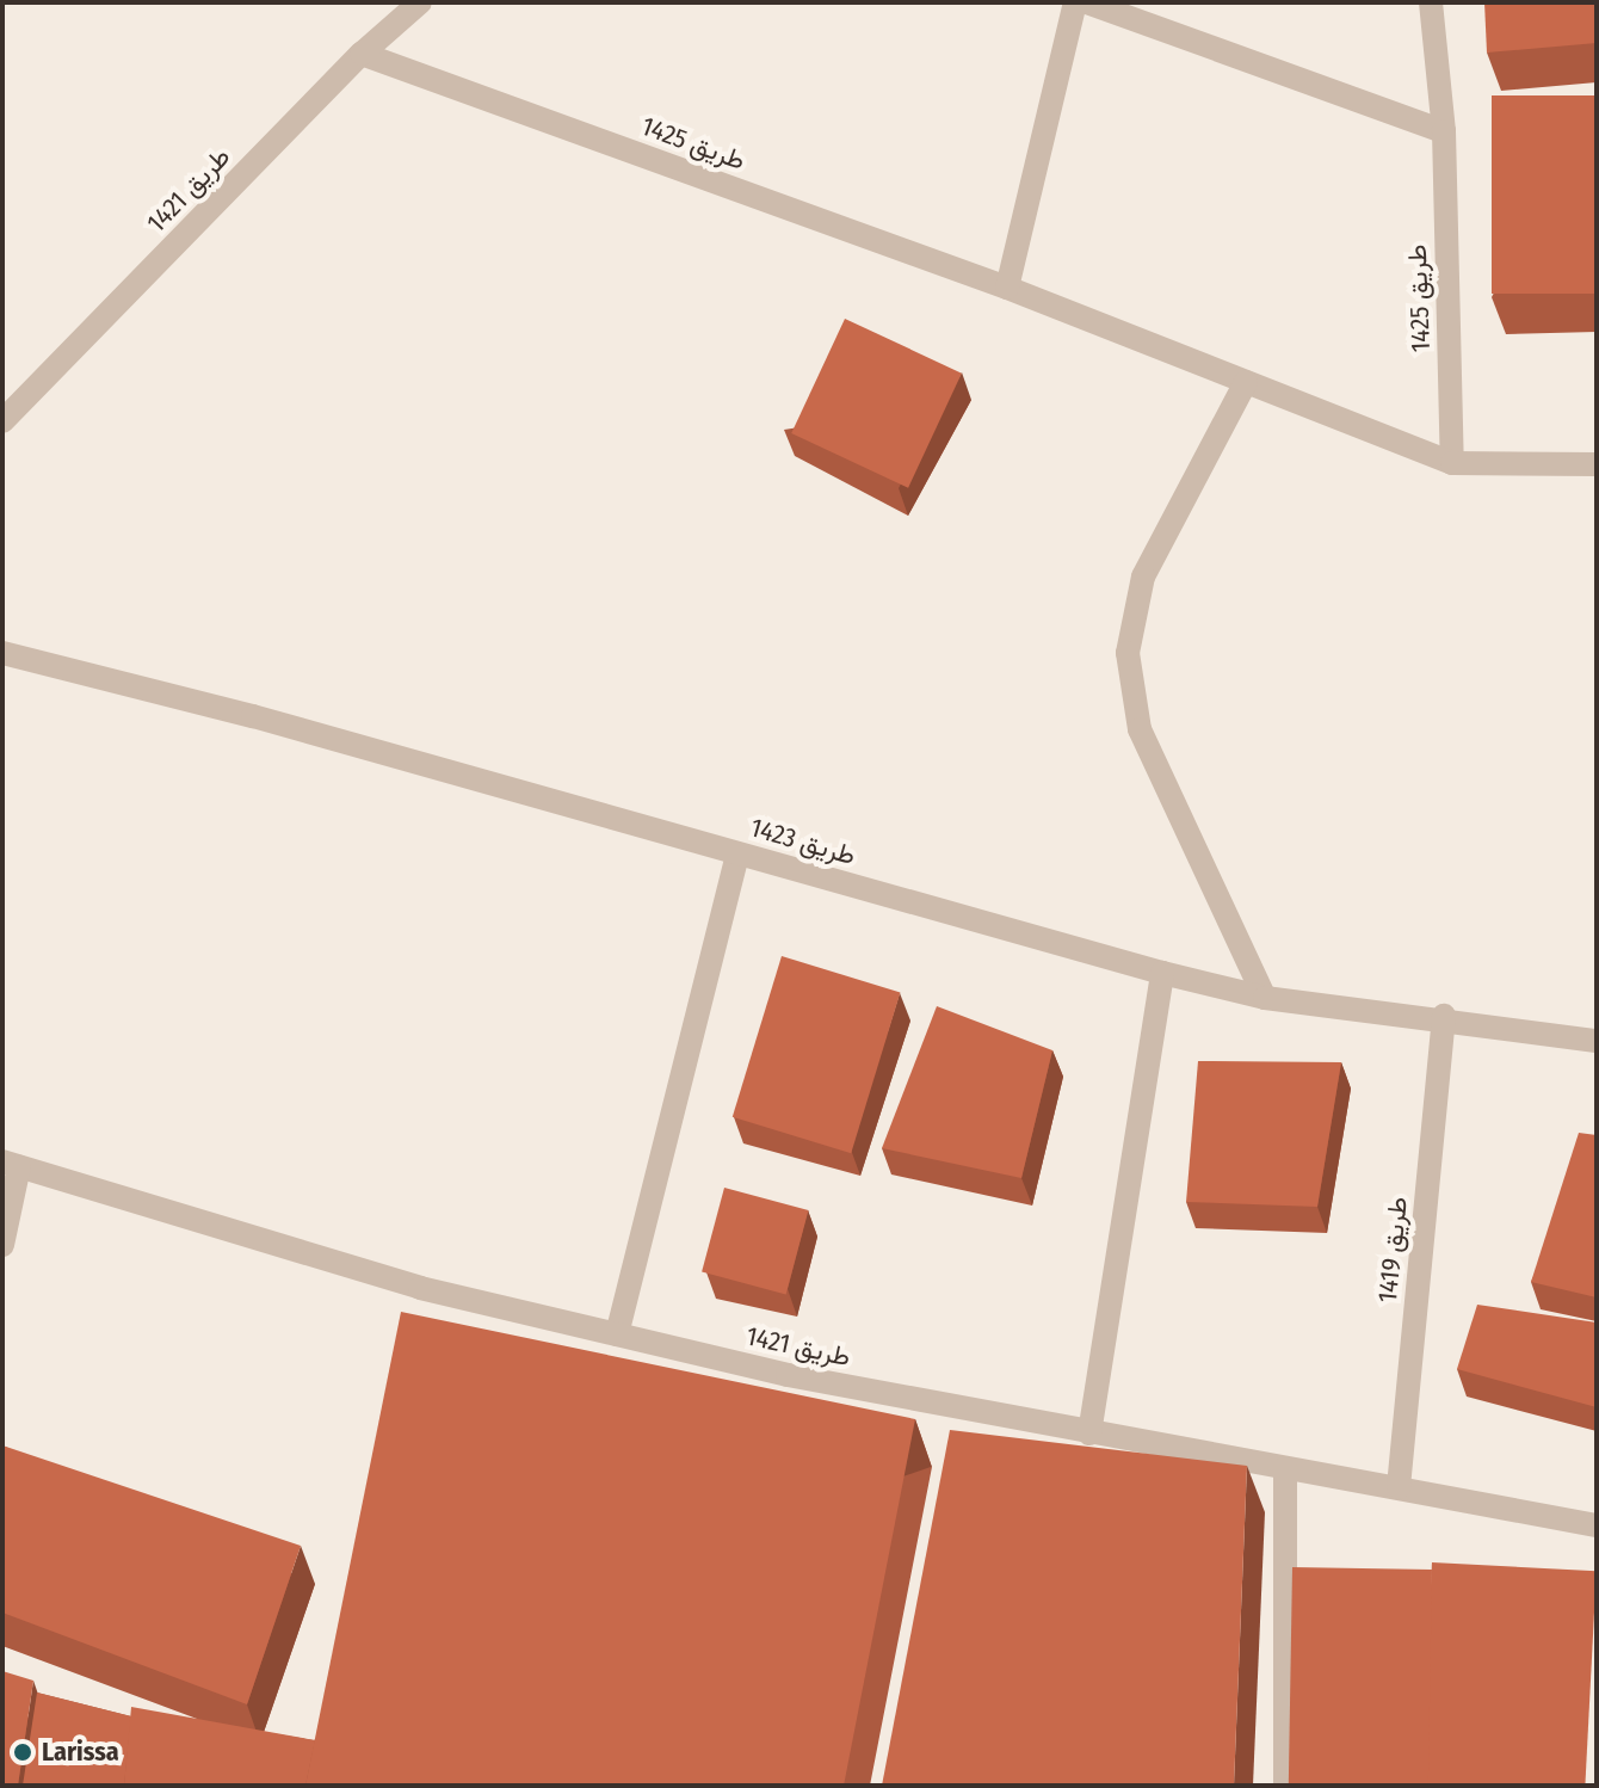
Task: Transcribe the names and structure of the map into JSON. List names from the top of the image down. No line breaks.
{"streets":{"street":["طريق 1425","طريق 1421","طريق 1423","طريق 1419"]},"crossings":[["طريق 1425","طريق 1421"],["طريق 1421","طريق 1419"],["طريق 1423","طريق 1419"]],"places":["Larissa"]}
